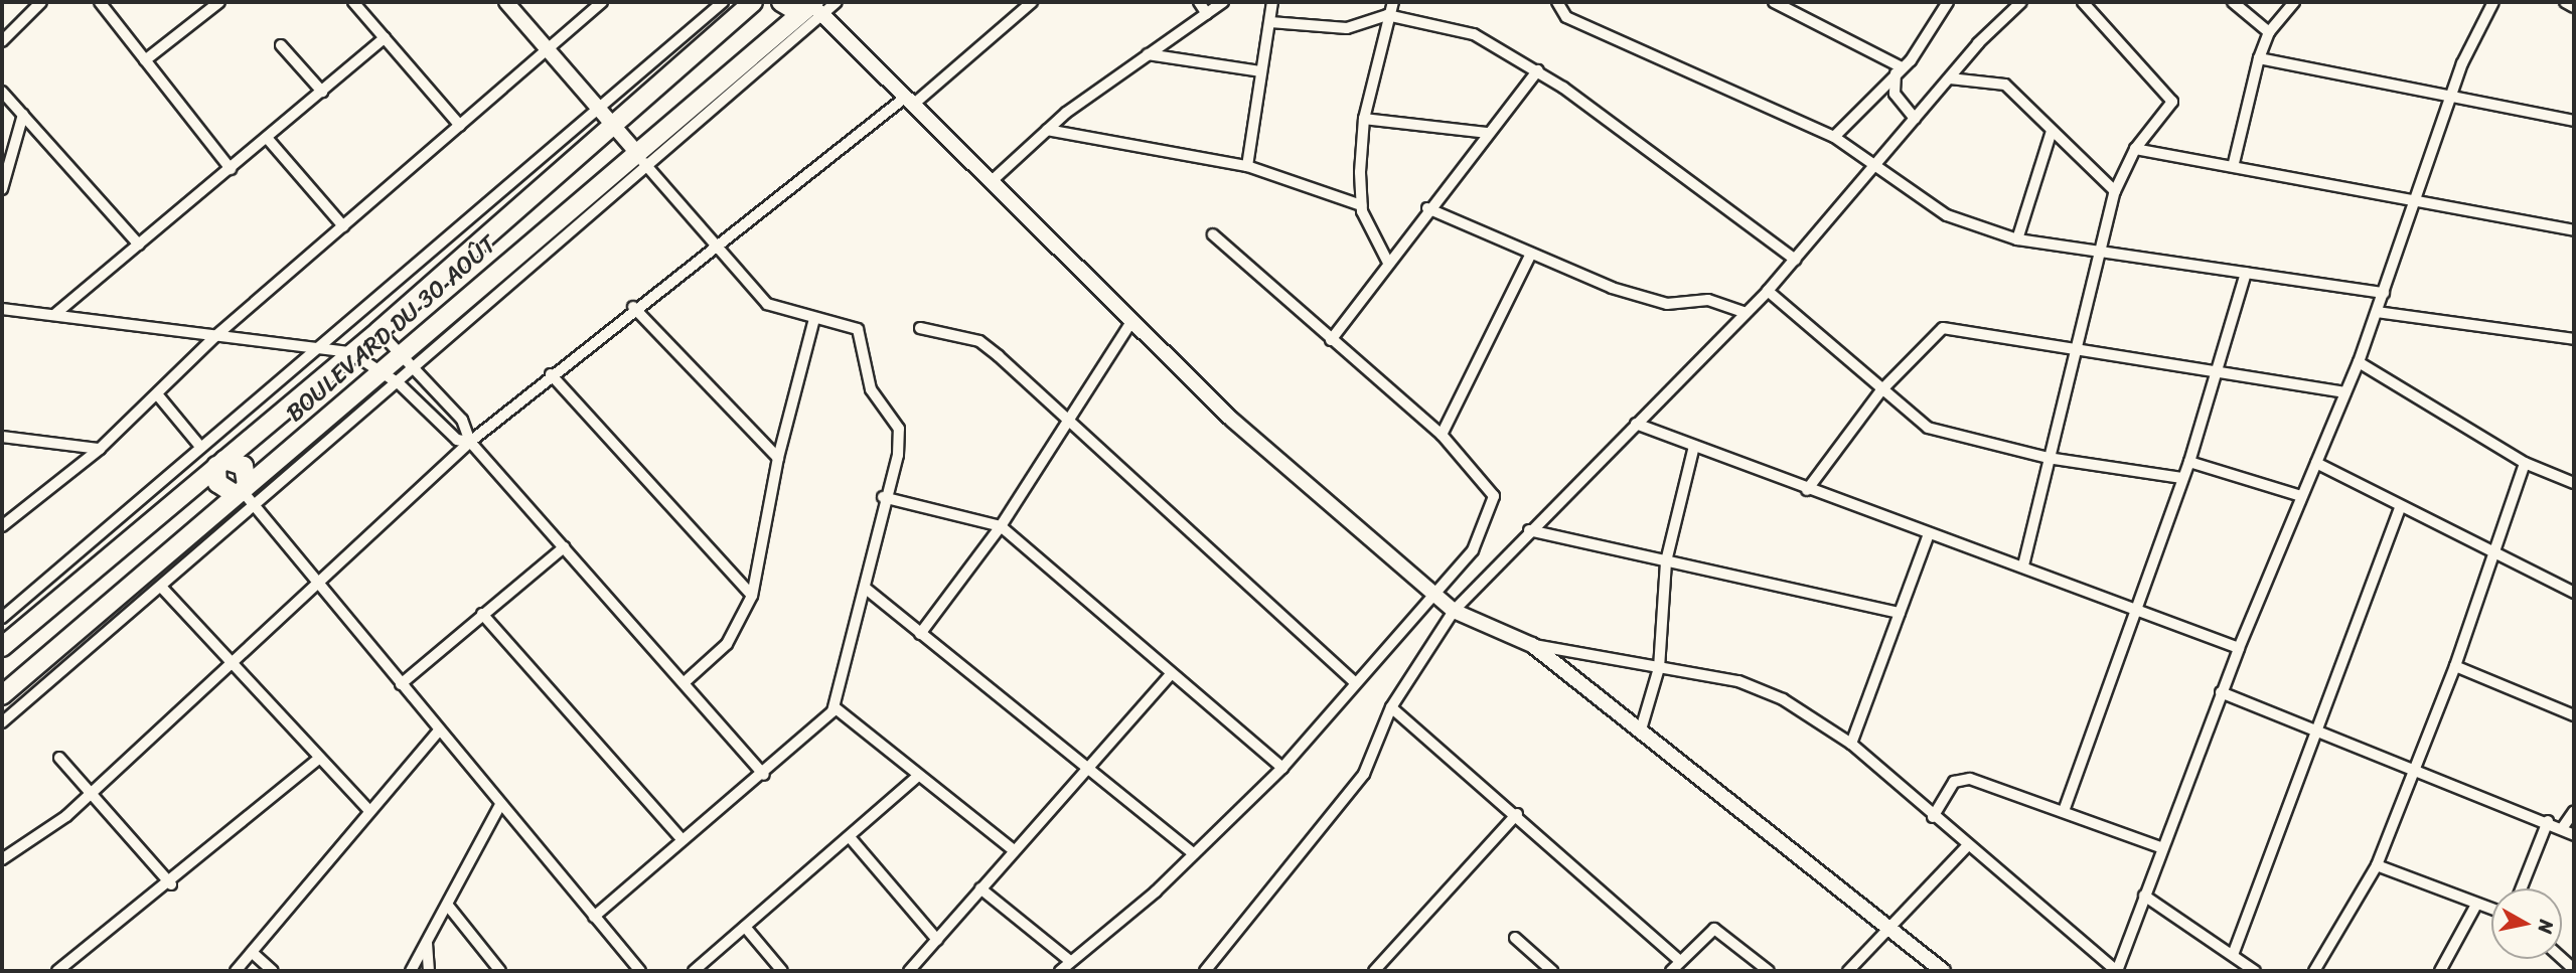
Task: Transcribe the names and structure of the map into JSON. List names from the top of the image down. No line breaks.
{"streets":{"highway":["BOULEVARD DU 30 AOÛT"]},"north":"right"}
